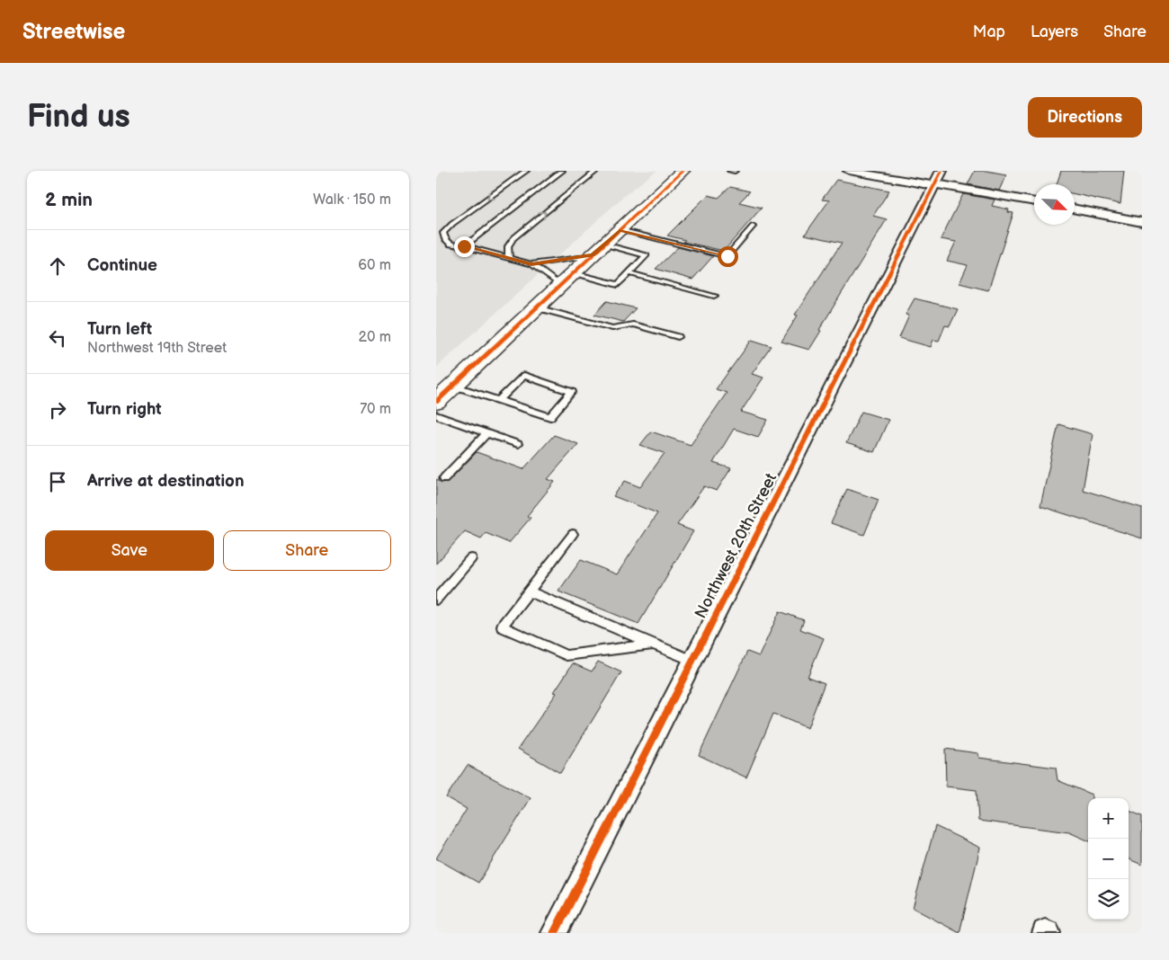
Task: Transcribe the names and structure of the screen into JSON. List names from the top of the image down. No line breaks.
{"streets":{"street":["Northwest 20th Street"]},"north":"bottom right","page":{"header":"Streetwise","nav":["Map","Layers","Share"],"buttons":["Directions",["Save","Share"]],"title":"Find us","heading":["2 min","Walk · 150 m"],"list":[["Continue","60 m"],["Turn left","Northwest 19th Street","20 m"],["Turn right","70 m"],"Arrive at destination"],"map_buttons":["+","−"]}}
